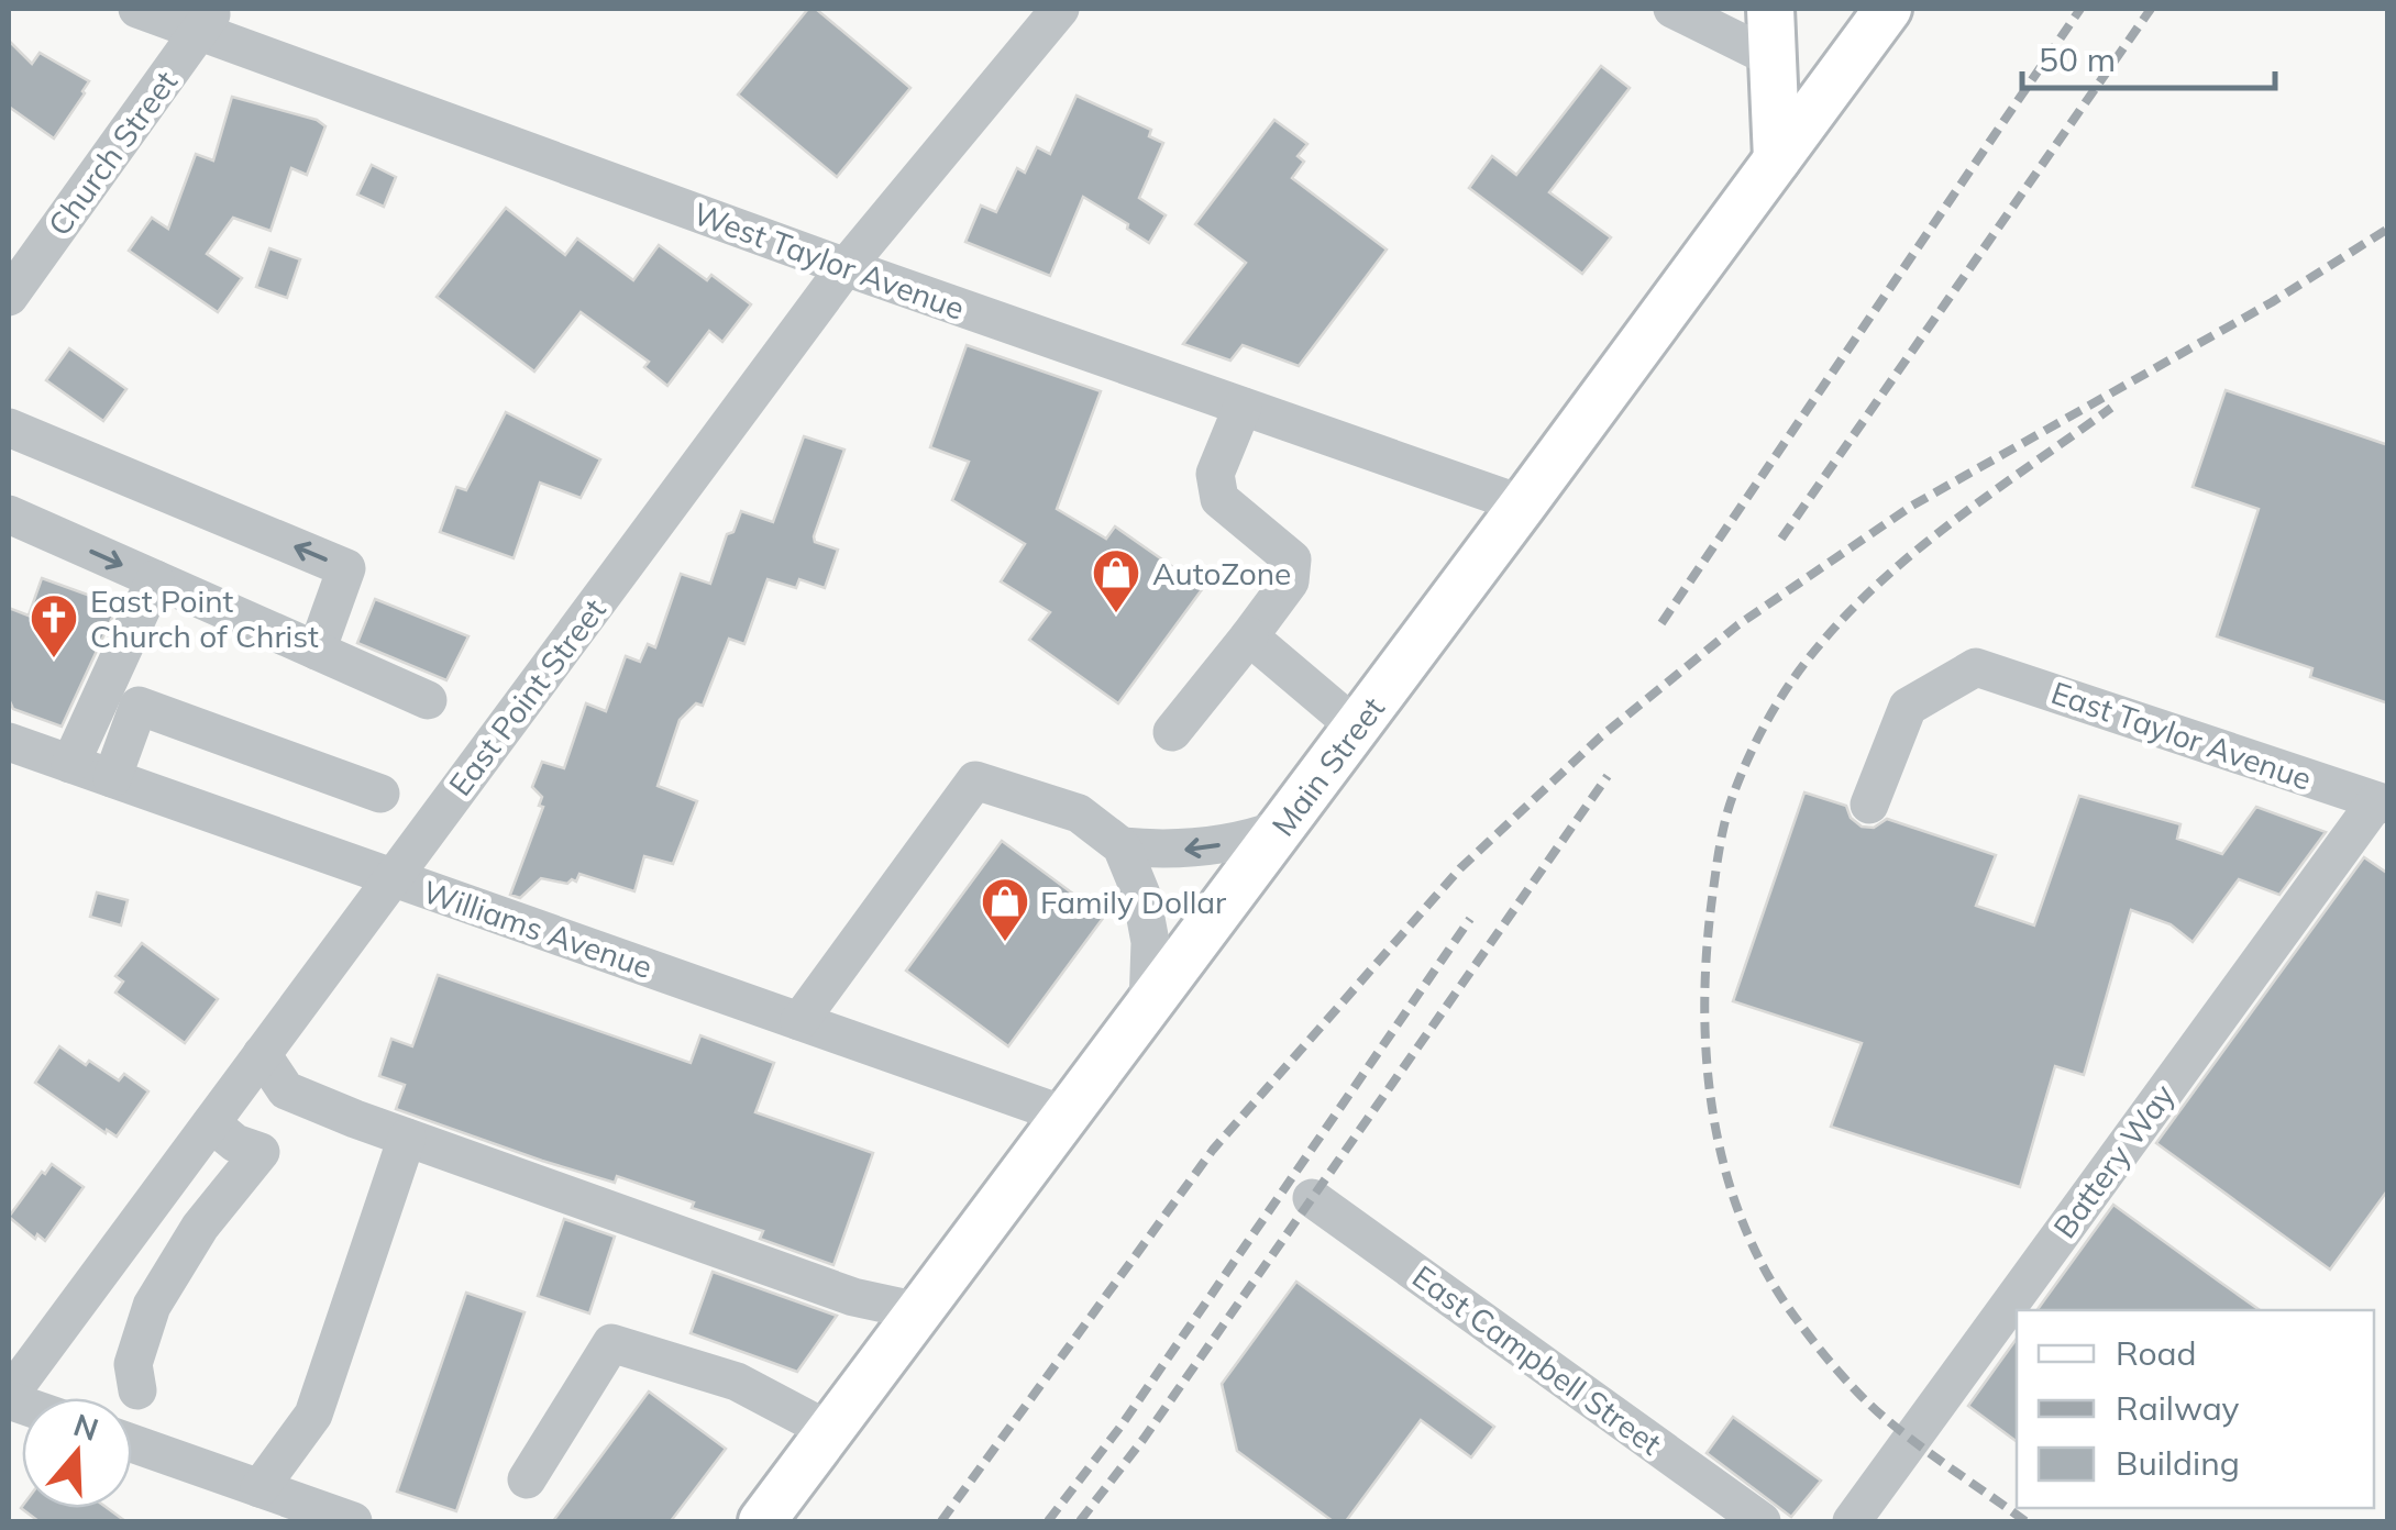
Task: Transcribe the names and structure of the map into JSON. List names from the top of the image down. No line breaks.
{"streets":{"main road":["Main Street"],"street":["Church Street","West Taylor Avenue","East Point Street","East Taylor Avenue","Williams Avenue","Battery Way","East Campbell Street"]},"crossings":[["Church Street","West Taylor Avenue"],["West Taylor Avenue","East Point Street"],["West Taylor Avenue","Main Street"],["East Point Street","Williams Avenue"],["East Taylor Avenue","Battery Way"],["Main Street","Williams Avenue"]],"places":{"shop":["AutoZone","Family Dollar"],"church":["East Point Church of Christ"]},"legend":["Road","Railway","Building"],"scale_bar":"50 m","north":"top"}
